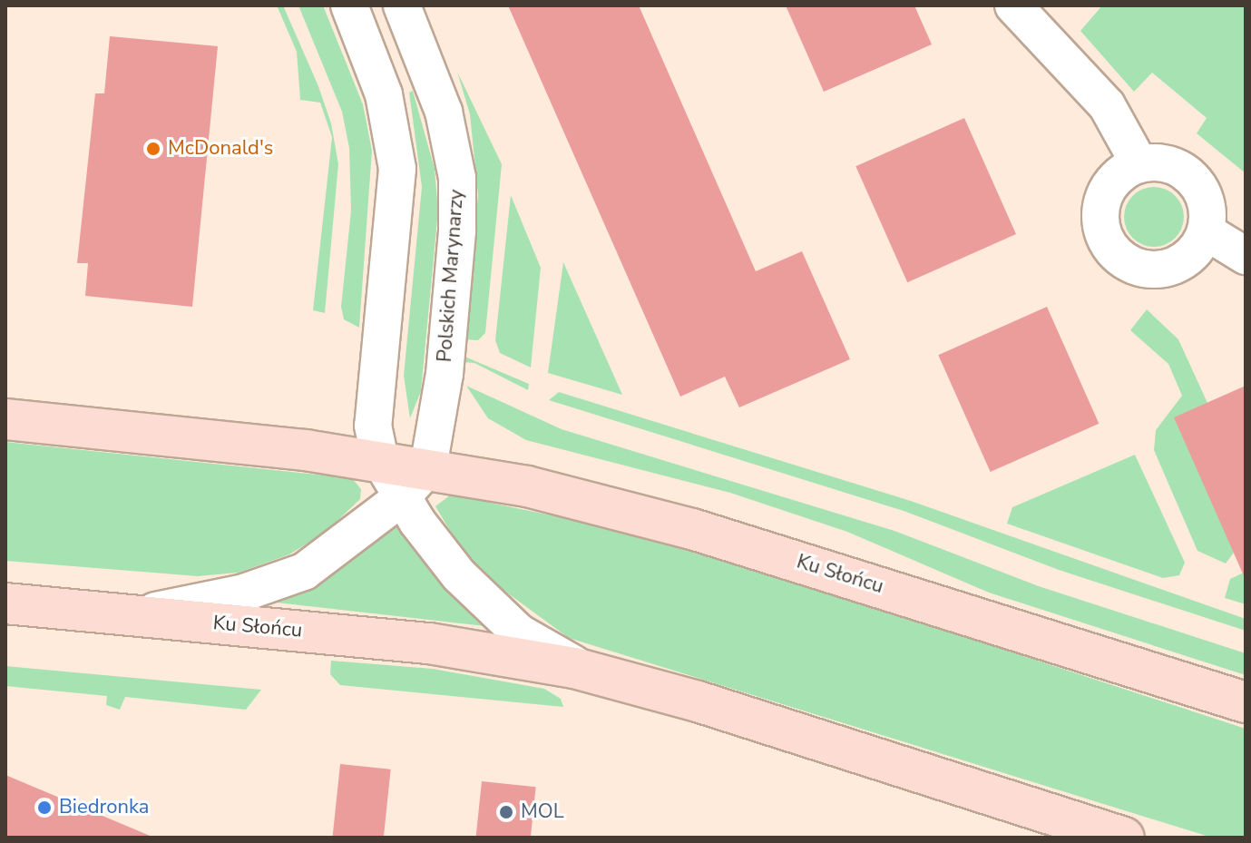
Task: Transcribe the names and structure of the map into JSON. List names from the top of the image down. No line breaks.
{"streets":{"main road":["Ku Słońcu"],"street":["Polskich Marynarzy"]},"crossings":[["Polskich Marynarzy","Ku Słońcu"]],"places":["McDonald's","Biedronka","MOL"]}
